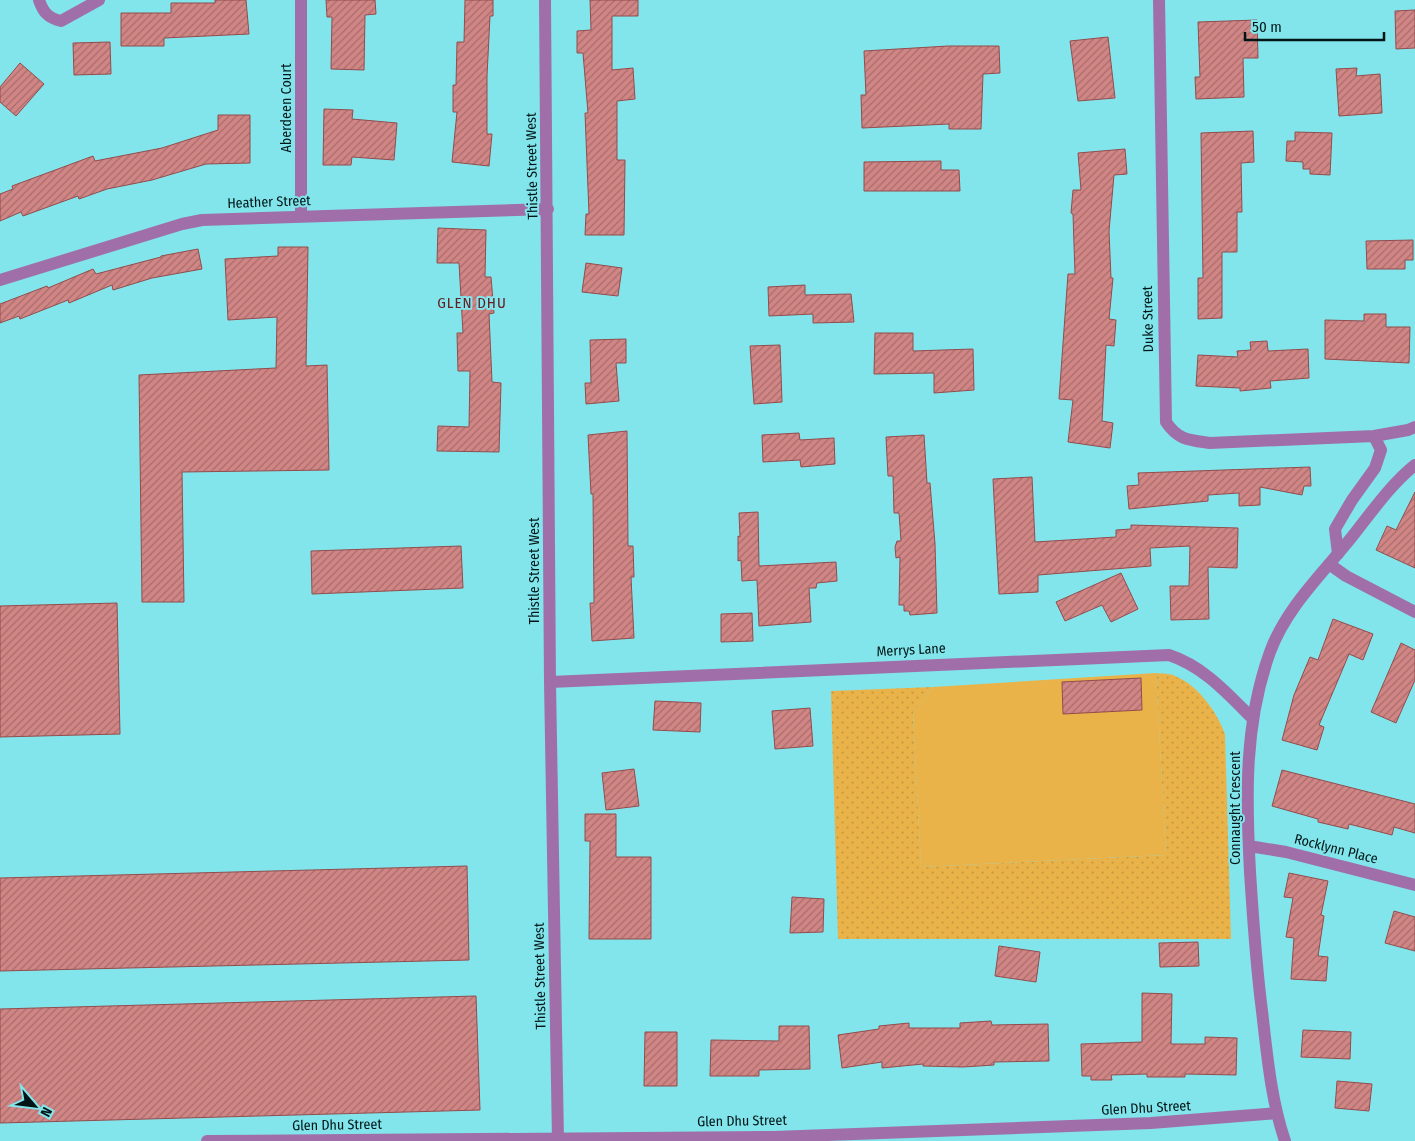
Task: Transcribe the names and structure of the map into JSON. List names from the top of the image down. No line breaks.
{"streets":{"street":["Aberdeen Court","Thistle Street West","Heather Street","Duke Street","Merrys Lane","Connaught Crescent","Rocklynn Place","Glen Dhu Street"]},"crossings":[["Aberdeen Court","Heather Street"],["Thistle Street West","Heather Street"],["Thistle Street West","Merrys Lane"],["Thistle Street West","Glen Dhu Street"],["Merrys Lane","Connaught Crescent"],["Connaught Crescent","Rocklynn Place"],["Connaught Crescent","Glen Dhu Street"]],"districts":["GLEN DHU"],"scale_bar":"50 m","north":"bottom right"}
